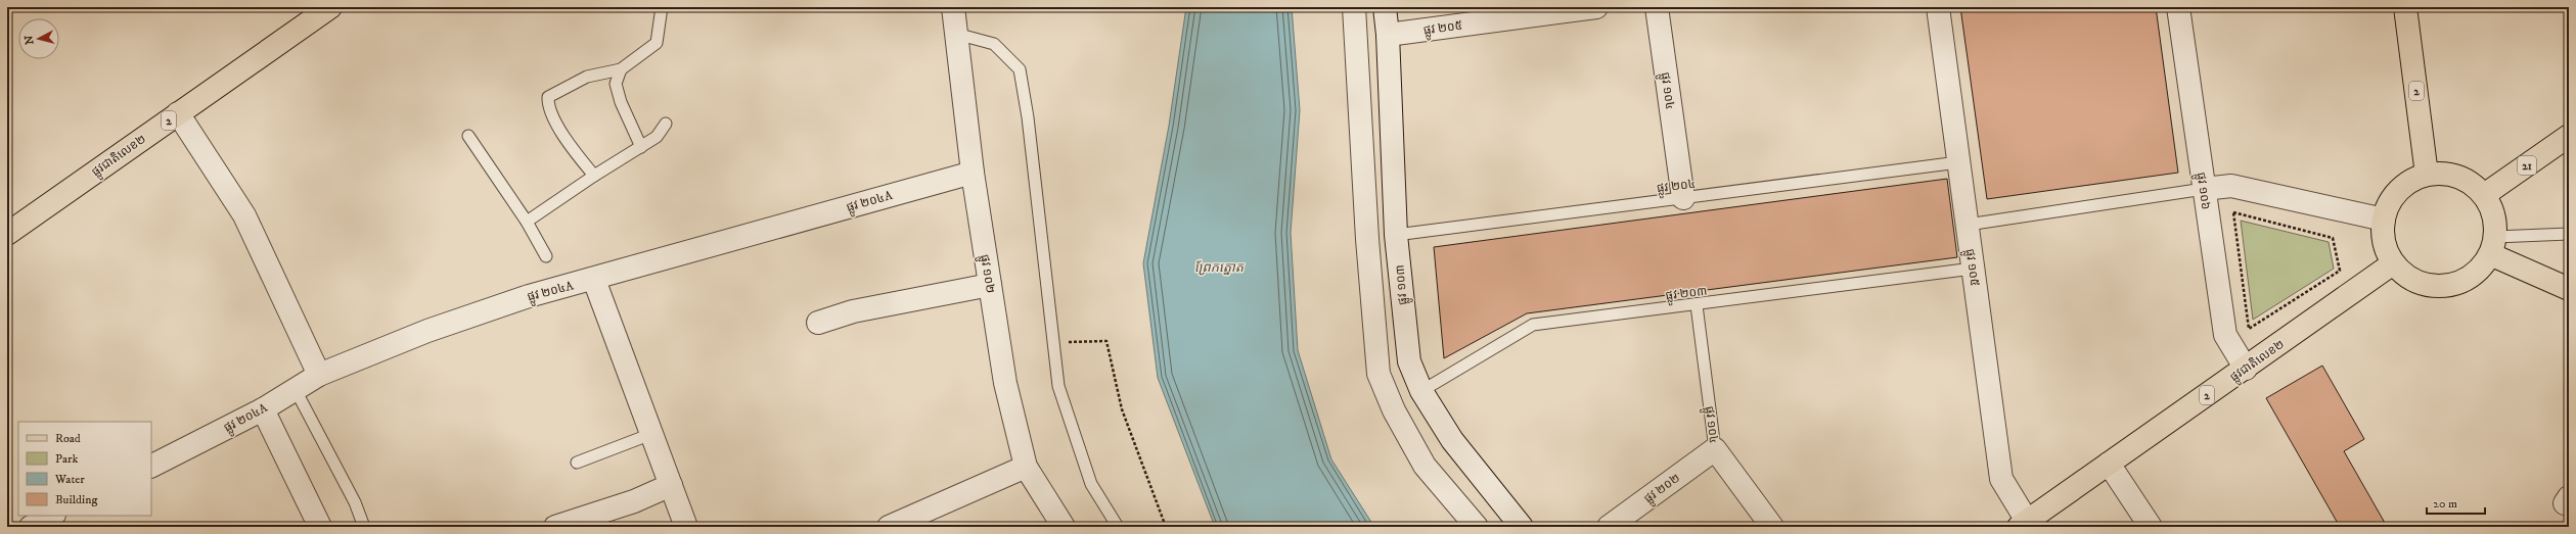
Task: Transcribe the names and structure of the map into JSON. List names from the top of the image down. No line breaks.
{"streets":{"main road":["2","ផ្លូវជាតិលេខ២","21"],"street":["ផ្លូវ ២០៥","ផ្លូវ ១០៤","ផ្លូវ ១០៦","ផ្លូវ ២០៤A","ផ្លូវ ១០៥","ផ្លូវ ១០២","ផ្លូវ ១០៣","ផ្លូវ ២០២"],"lane":["ផ្លូវ ២០៤","ផ្លូវ ២០៣"]},"crossings":[["ផ្លូវ ២០៥","ផ្លូវ ១០៣"],["ផ្លូវ ១០៤","ផ្លូវ ២០៤"],["ផ្លូវ ១០៤","ផ្លូវ ២០៣"],["ផ្លូវ ១០៤","ផ្លូវ ២០២"],["2","ផ្លូវជាតិលេខ២"],["2","21"],["ផ្លូវជាតិលេខ២","21"],["ផ្លូវជាតិលេខ២","ផ្លូវ ១០៦"],["ផ្លូវជាតិលេខ២","ផ្លូវ ១០៥"],["ផ្លូវ ២០៤","ផ្លូវ ១០៥"],["ផ្លូវ ២០៤","ផ្លូវ ១០៣"],["ផ្លូវ ២០៤A","ផ្លូវ ១០២"],["ផ្លូវ ១០៥","ផ្លូវ ២០៣"],["ផ្លូវ ១០៣","ផ្លូវ ២០៣"]],"water":["ព្រែកត្នោត"],"legend":["Road","Park","Water","Building"],"scale_bar":"20 m","north":"left"}
